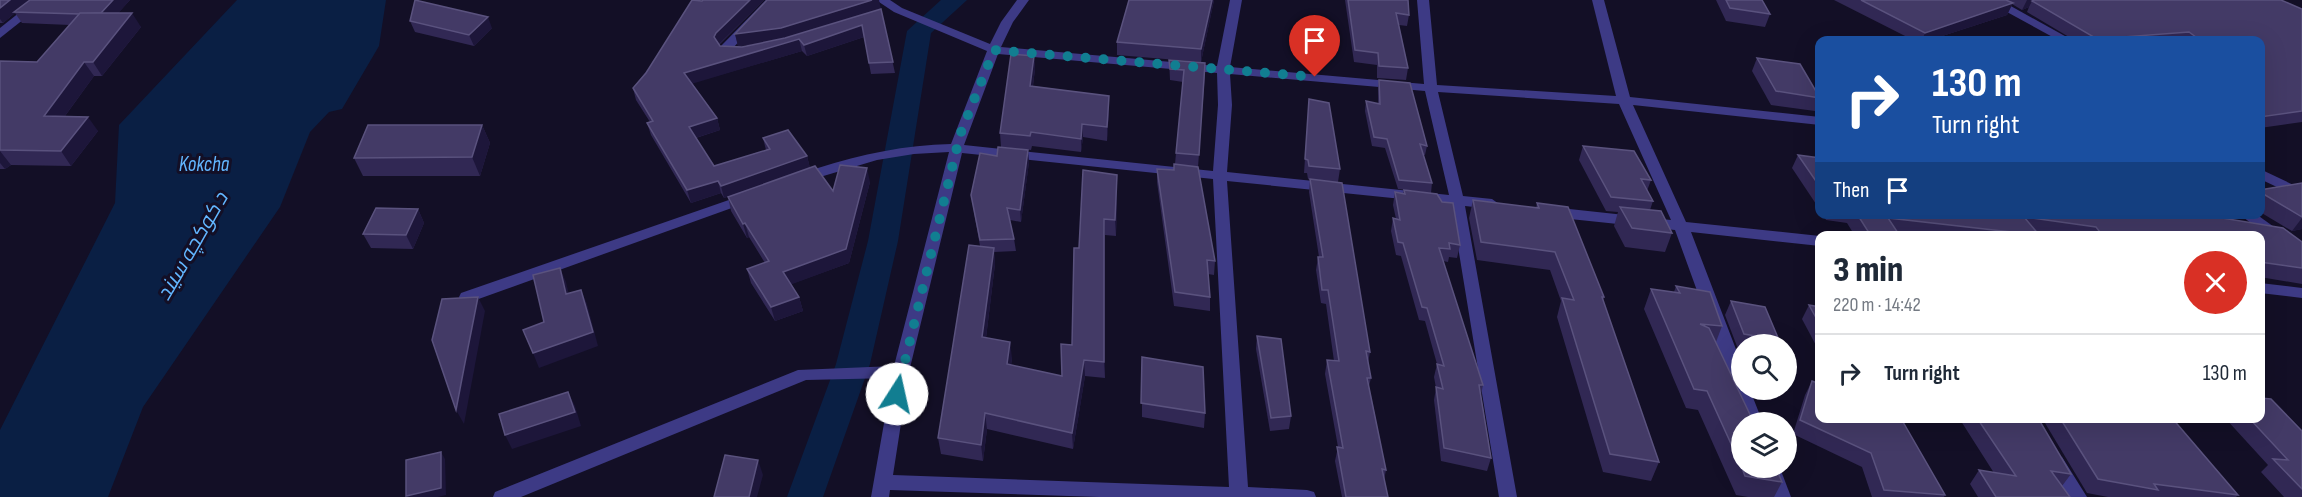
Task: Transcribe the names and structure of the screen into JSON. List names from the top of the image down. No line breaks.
{"water":["Kokcha","د کوکچه سیند"],"page":{"turn":["130 m","Turn right"],"then":"Then","heading":["3 min","220 m · 14:42"],"list":[{"name":"Turn right","value":"130 m"}]}}
